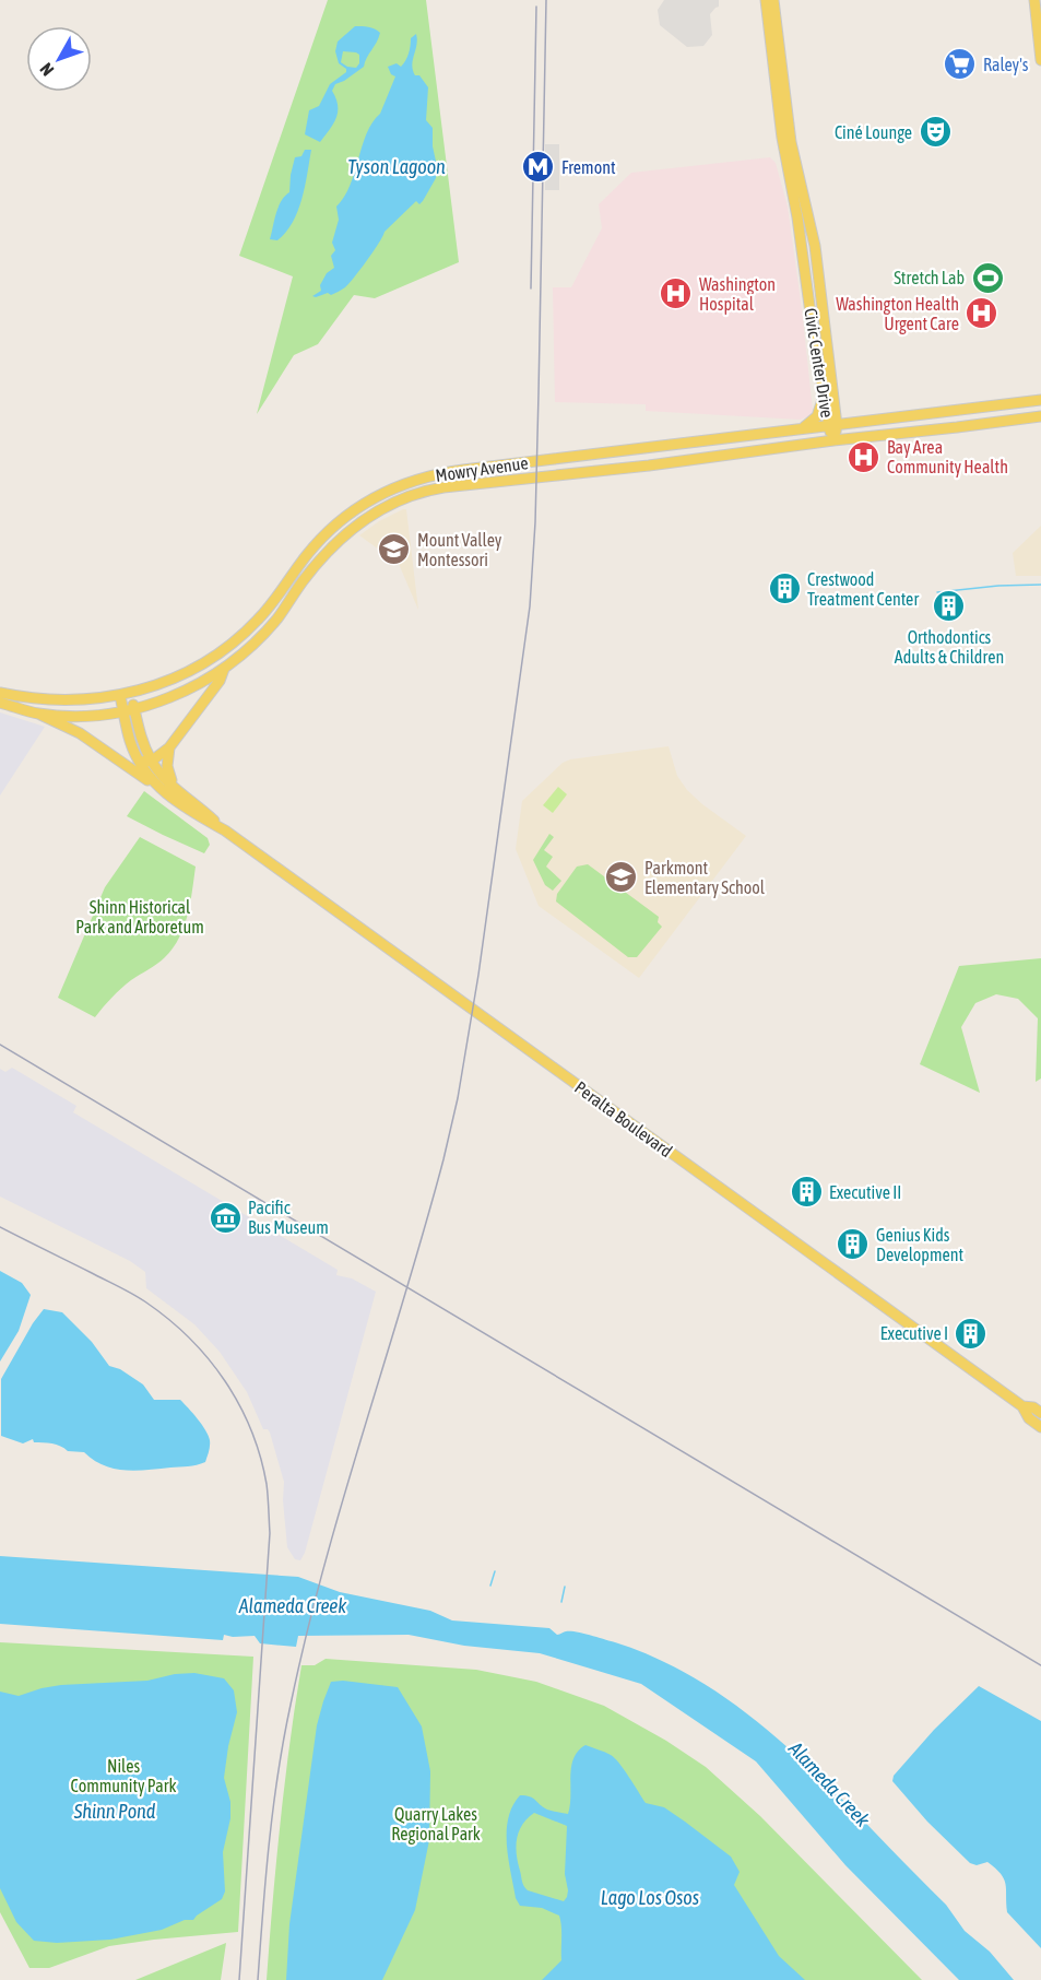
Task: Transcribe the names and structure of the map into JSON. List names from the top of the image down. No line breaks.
{"streets":{"main road":["Civic Center Drive","Mowry Avenue","Peralta Boulevard"]},"crossings":[["Civic Center Drive","Mowry Avenue"],["Mowry Avenue","Peralta Boulevard"]],"water":["Tyson Lagoon","Alameda Creek","Shinn Pond","Lago Los Osos"],"parks":["Shinn Historical Park and Arboretum","Niles Community Park","Quarry Lakes Regional Park"],"places":{"supermarket":["Raley's"],"theatre":["Ciné Lounge"],"metro station":["Fremont"],"sports":["Stretch Lab"],"hospital":["Washington Hospital","Washington Health Urgent Care","Bay Area Community Health"],"school or university":["Mount Valley Montessori","Parkmont Elementary School"],"building":["Crestwood Treatment Center","Orthodontics Adults & Children","Executive II","Genius Kids Development","Executive I"],"museum":["Pacific Bus Museum"]},"north":"bottom left"}
